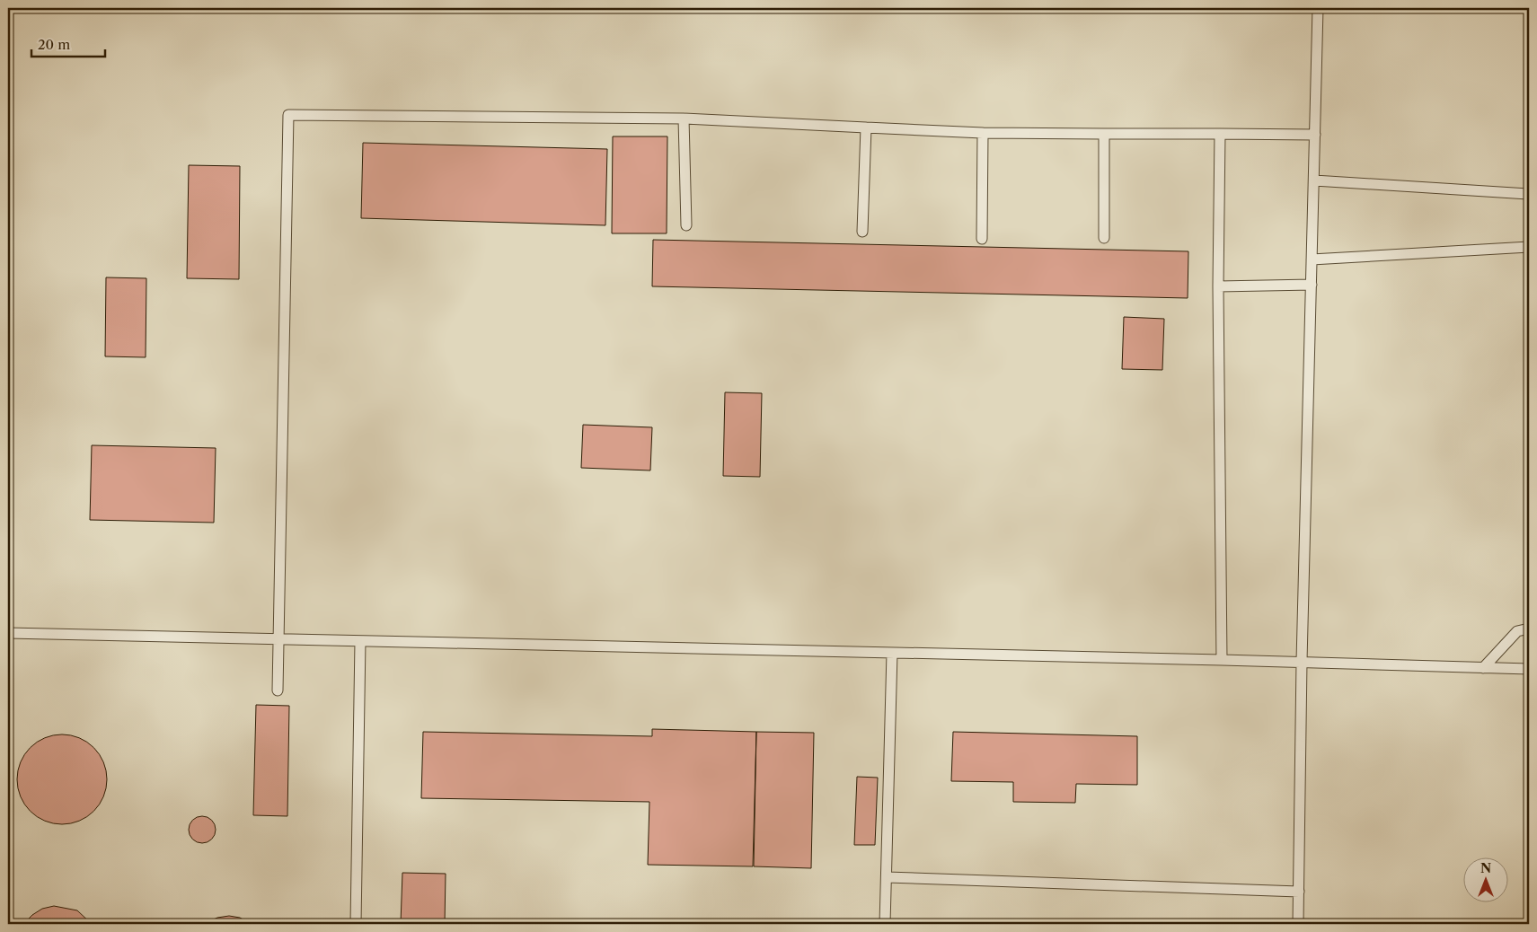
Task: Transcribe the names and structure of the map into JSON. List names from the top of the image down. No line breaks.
{"scale_bar":"20 m","north":"top"}
